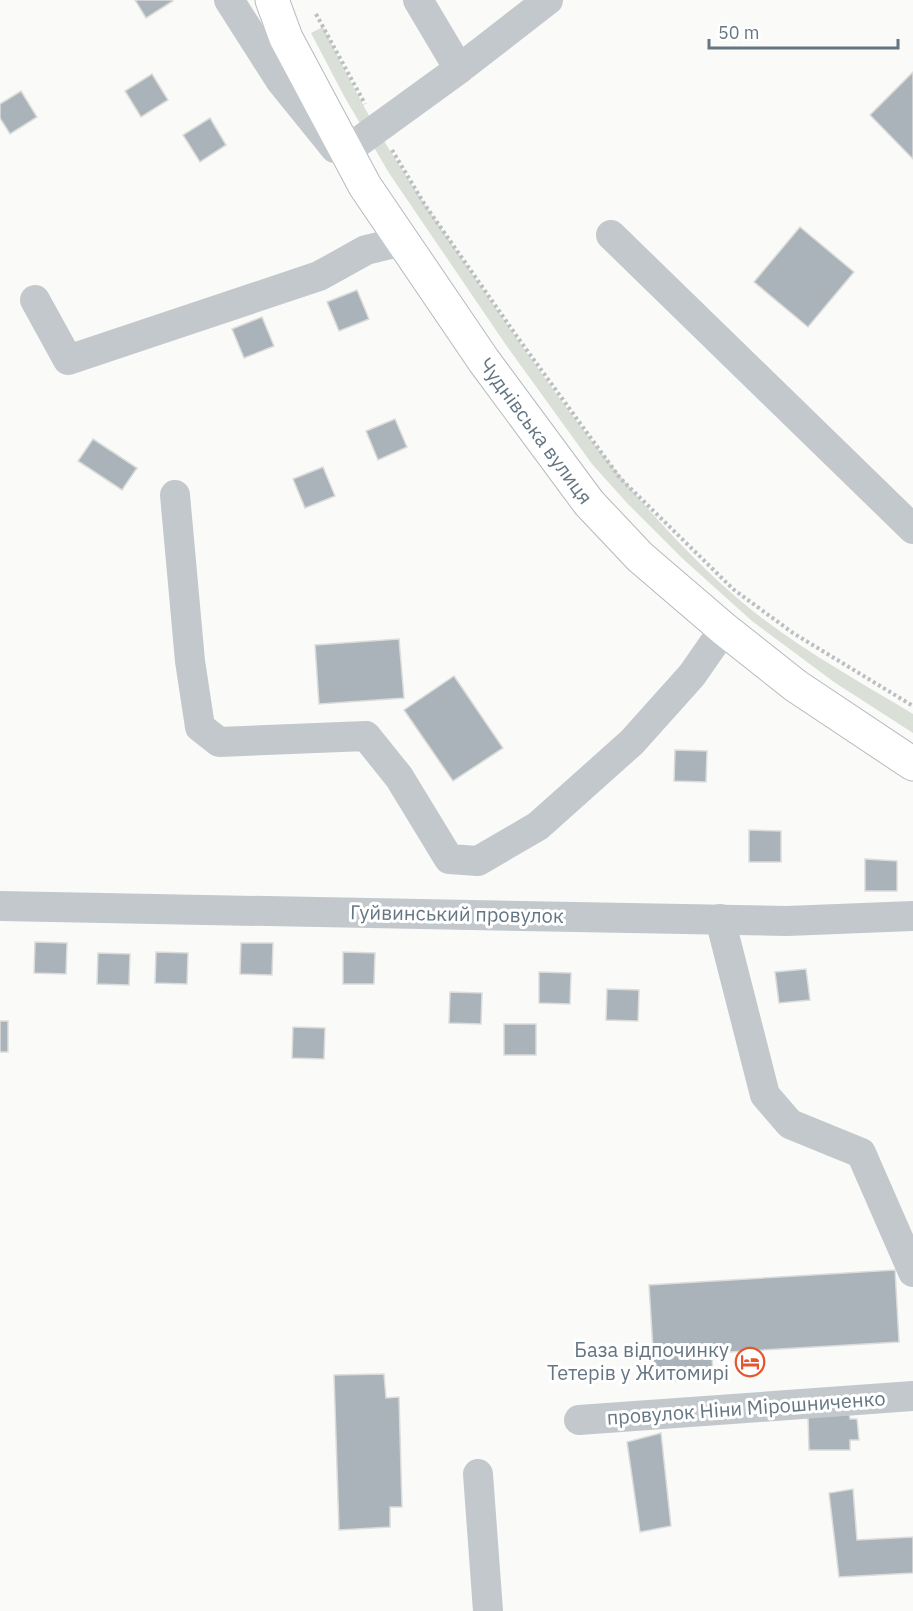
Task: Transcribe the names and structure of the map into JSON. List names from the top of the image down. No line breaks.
{"streets":{"main road":["Чуднівська вулиця"],"street":["Гуйвинський провулок","провулок Ніни Мірошниченко"]},"places":{"hotel":["База відпочинку Тетерів у Житомирі"]},"scale_bar":"50 m"}
